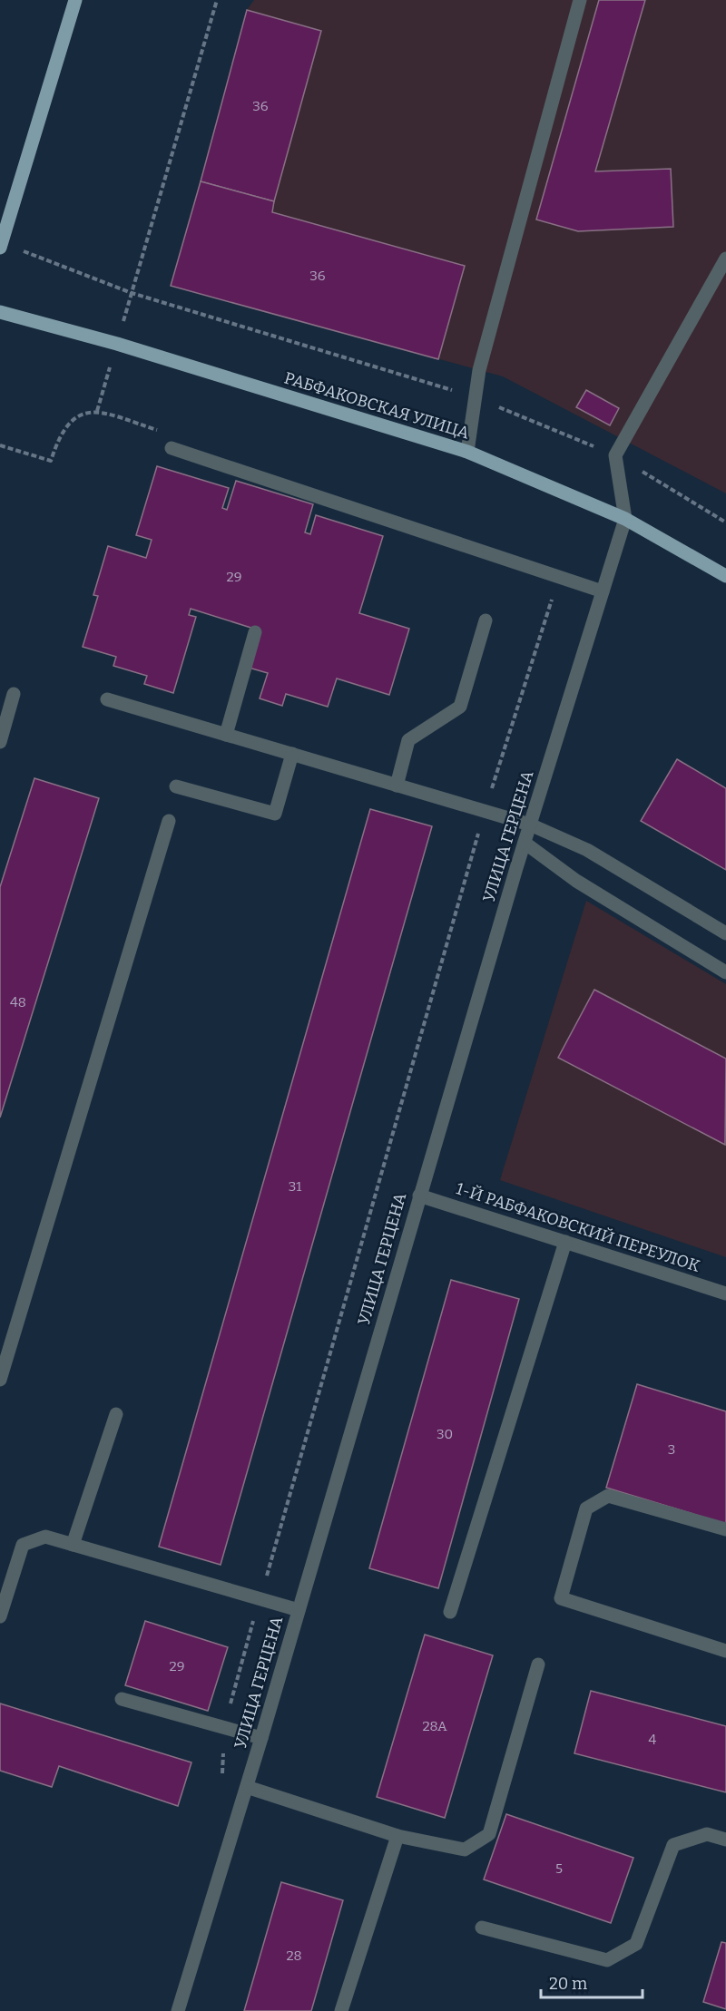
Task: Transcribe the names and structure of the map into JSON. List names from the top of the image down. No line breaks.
{"streets":{"main road":["РАБФАКОВСКАЯ УЛИЦА"],"street":["УЛИЦА ГЕРЦЕНА","1-Й РАБФАКОВСКИЙ ПЕРЕУЛОК"]},"crossings":[["РАБФАКОВСКАЯ УЛИЦА","УЛИЦА ГЕРЦЕНА"],["УЛИЦА ГЕРЦЕНА","1-Й РАБФАКОВСКИЙ ПЕРЕУЛОК"]],"house_numbers":["36","36","29","48","31","30","3","29","28А","4","5","28"],"scale_bar":"20 m"}
